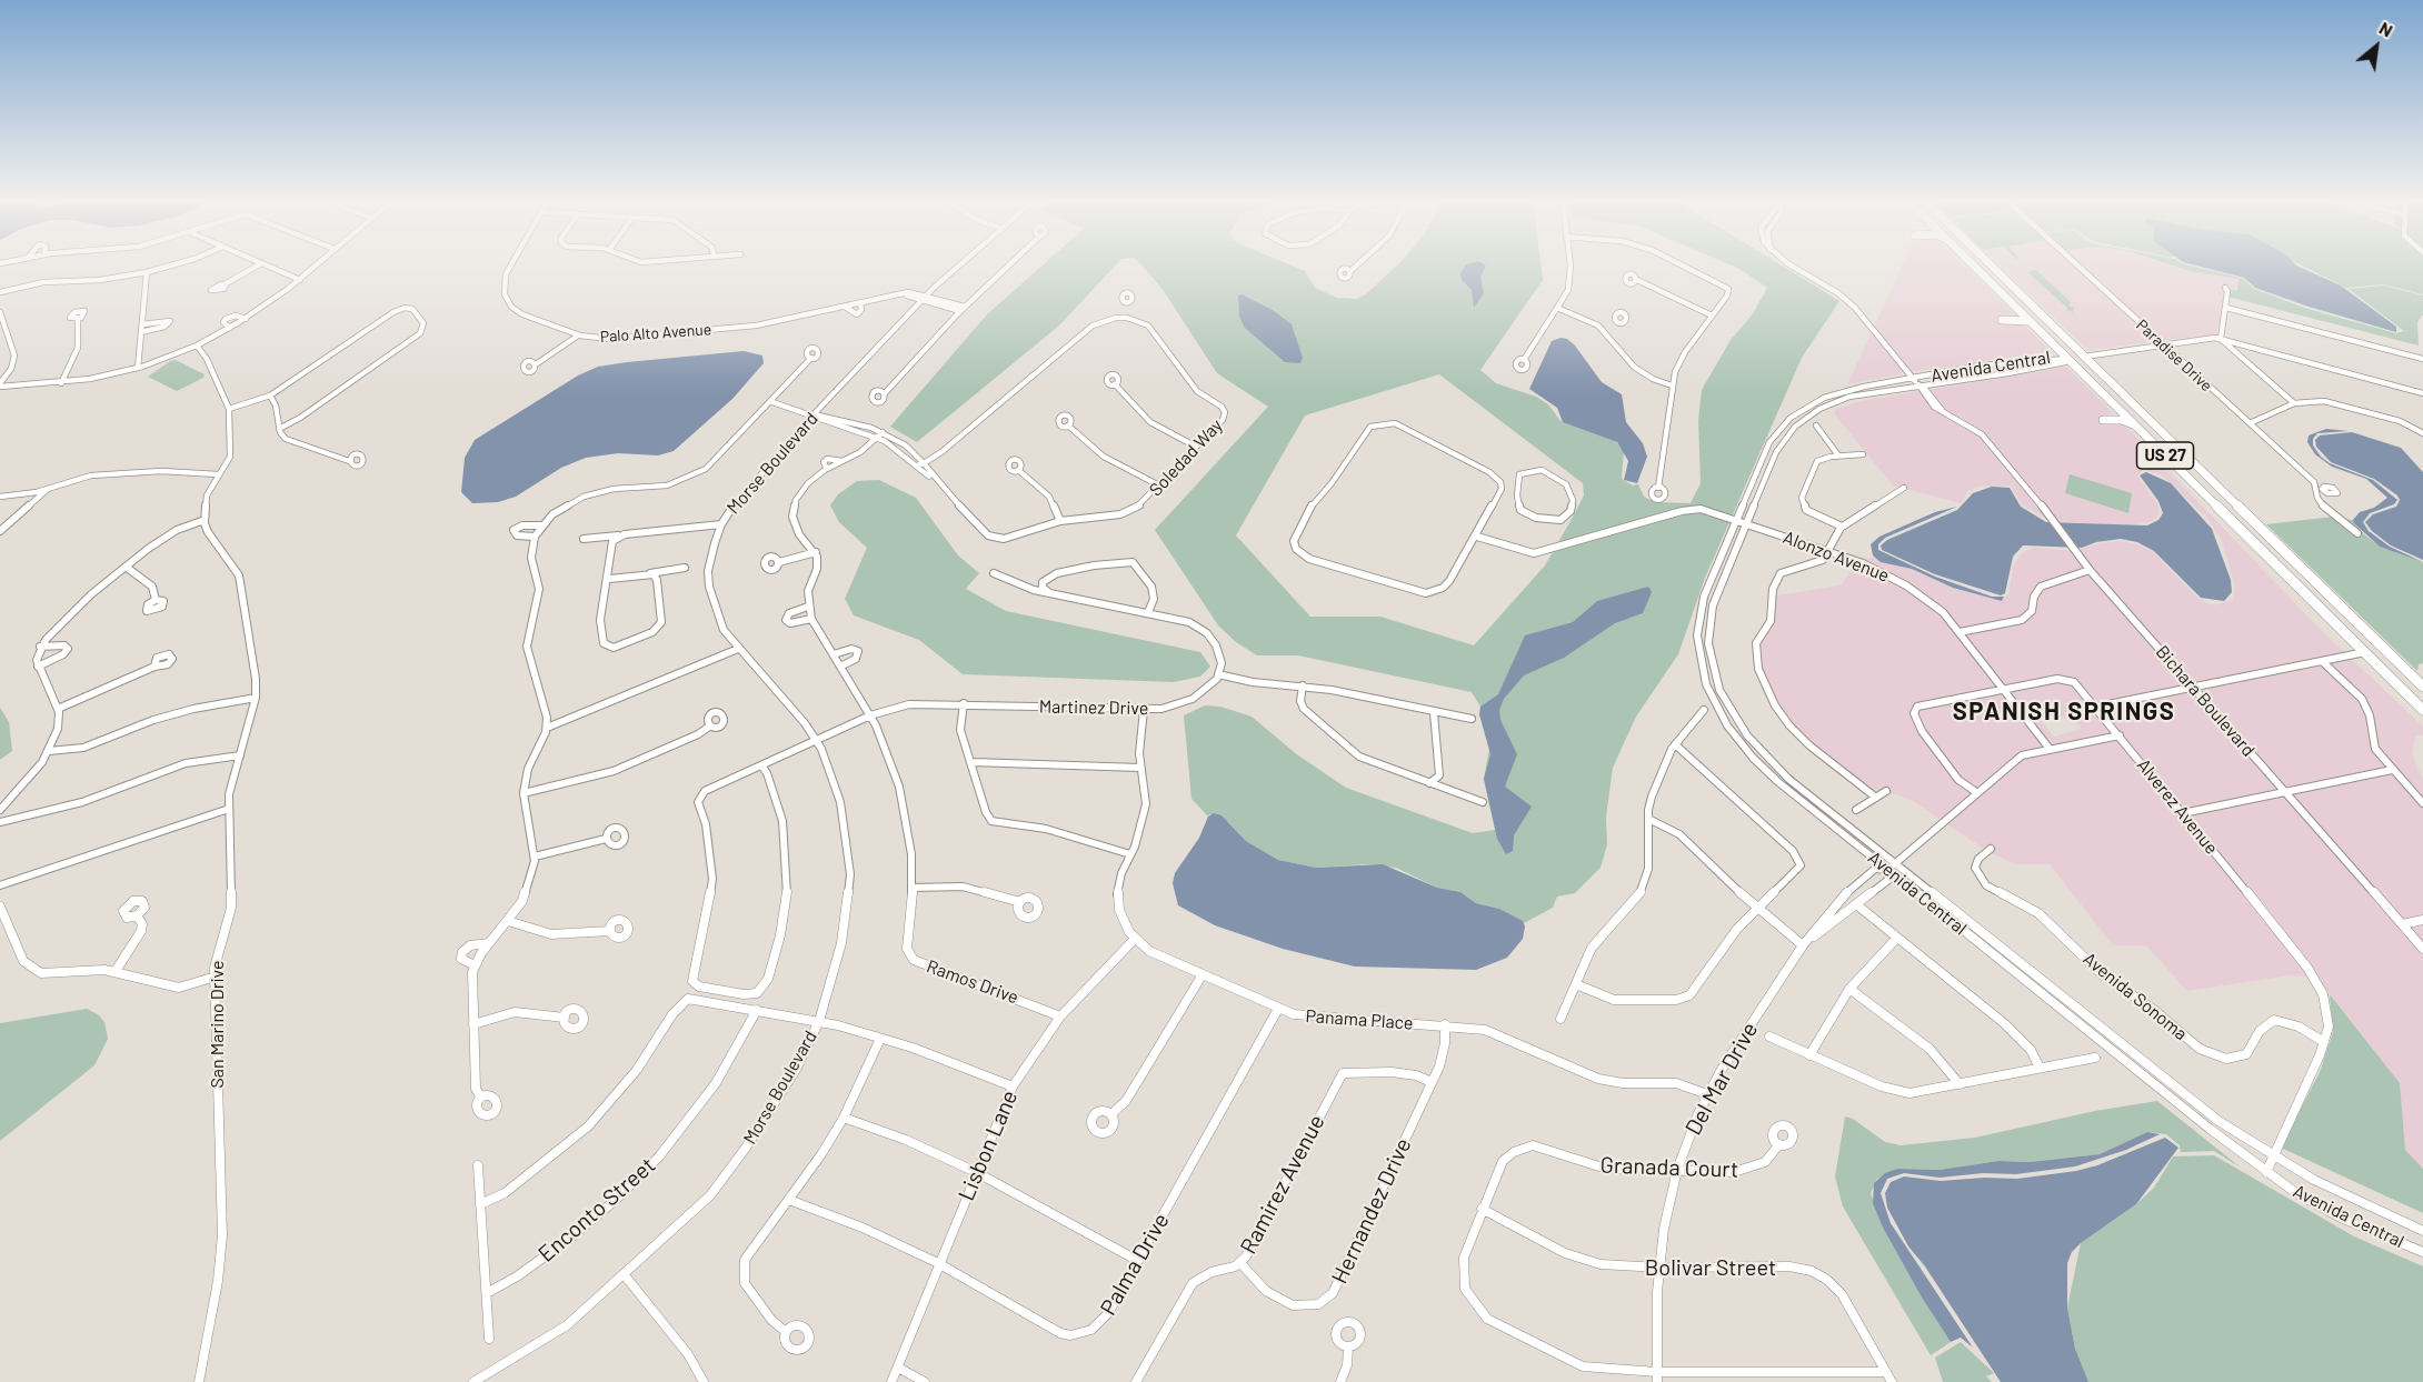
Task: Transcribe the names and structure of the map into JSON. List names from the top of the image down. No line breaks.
{"streets":{"highway":["US 27"],"street":["Palo Alto Avenue","Paradise Drive","Avenida Central","Soledad Way","Morse Boulevard","Alonzo Avenue","Bichara Boulevard","Martinez Drive","Alverez Avenue","Ramos Drive","Avenida Sonoma","Panama Place","San Marino Drive","Del Mar Drive","Lisbon Lane","Granada Court","Ramirez Avenue","Enconto Street","Hernandez Drive","Palma Drive","Bolivar Street"]},"crossings":[["Palo Alto Avenue","Morse Boulevard"],["Avenida Central","US 27"],["Avenida Central","Alonzo Avenue"],["Avenida Central","Bichara Boulevard"],["Avenida Central","Alverez Avenue"],["Avenida Central","Del Mar Drive"],["Soledad Way","Morse Boulevard"],["Morse Boulevard","Martinez Drive"],["Alonzo Avenue","Alverez Avenue"],["Alonzo Avenue","Del Mar Drive"],["Martinez Drive","Ramos Drive"],["Alverez Avenue","Avenida Sonoma"],["Alverez Avenue","Del Mar Drive"],["Ramos Drive","Lisbon Lane"],["Panama Place","Del Mar Drive"],["Panama Place","Lisbon Lane"],["Panama Place","Hernandez Drive"],["Panama Place","Palma Drive"],["Del Mar Drive","Granada Court"],["Del Mar Drive","Bolivar Street"],["Lisbon Lane","Palma Drive"],["Granada Court","Bolivar Street"],["Ramirez Avenue","Hernandez Drive"]],"districts":["SPANISH SPRINGS"],"north":"top right"}
